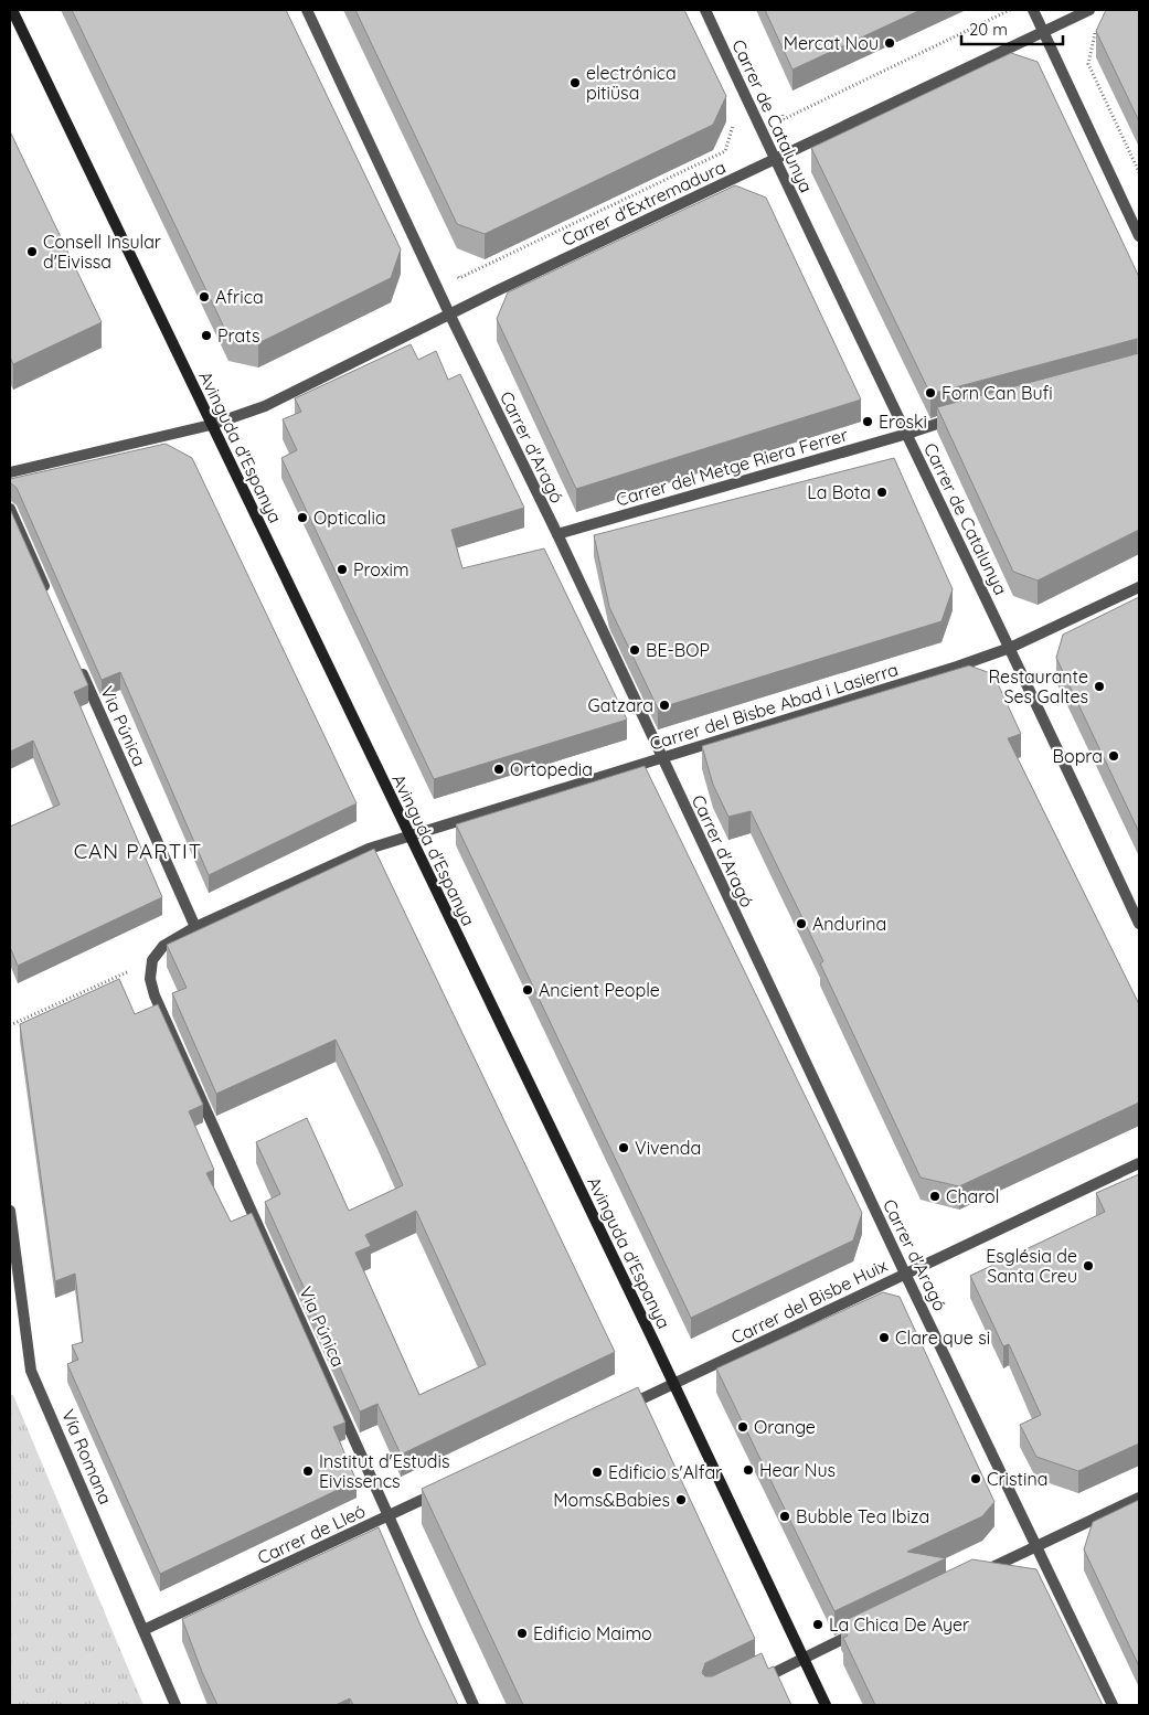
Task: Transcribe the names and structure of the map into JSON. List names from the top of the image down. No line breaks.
{"streets":{"street":["Carrer de Catalunya","Carrer d'Extremadura","Avinguda d'Espanya","Carrer d'Aragó","Carrer del Metge Riera Ferrer","Carrer del Bisbe Abad i Lasierra","Via Púnica","Carrer del Bisbe Huix","Vía Romana","Carrer de Lleó"]},"crossings":[["Carrer de Catalunya","Carrer d'Extremadura"],["Carrer de Catalunya","Carrer del Metge Riera Ferrer"],["Carrer de Catalunya","Carrer del Bisbe Abad i Lasierra"],["Carrer d'Extremadura","Avinguda d'Espanya"],["Carrer d'Extremadura","Carrer d'Aragó"],["Avinguda d'Espanya","Carrer del Bisbe Abad i Lasierra"],["Avinguda d'Espanya","Carrer del Bisbe Huix"],["Carrer d'Aragó","Carrer del Metge Riera Ferrer"],["Carrer d'Aragó","Carrer del Bisbe Abad i Lasierra"],["Carrer d'Aragó","Carrer del Bisbe Huix"],["Carrer del Bisbe Abad i Lasierra","Via Púnica"],["Via Púnica","Carrer de Lleó"],["Vía Romana","Carrer de Lleó"]],"districts":["CAN PARTIT"],"places":["Mercat Nou","electrónica pitiüsa","Consell Insular d'Eivissa","Africa","Prats","Forn Can Bufi","Eroski","La Bota","Opticalia","Proxim","BE-BOP","Restaurante Ses Galtes","Gatzara","Bopra","Ortopedia","Andurina","Ancient People","Vivenda","Charol","Església de Santa Creu","Clare que si","Orange","Hear Nus","Institut d'Estudis Eivissencs","Edificio s'Alfar","Cristina","Moms&Babies","Bubble Tea Ibiza","La Chica De Ayer","Edificio Maimo"],"scale_bar":"20 m"}
